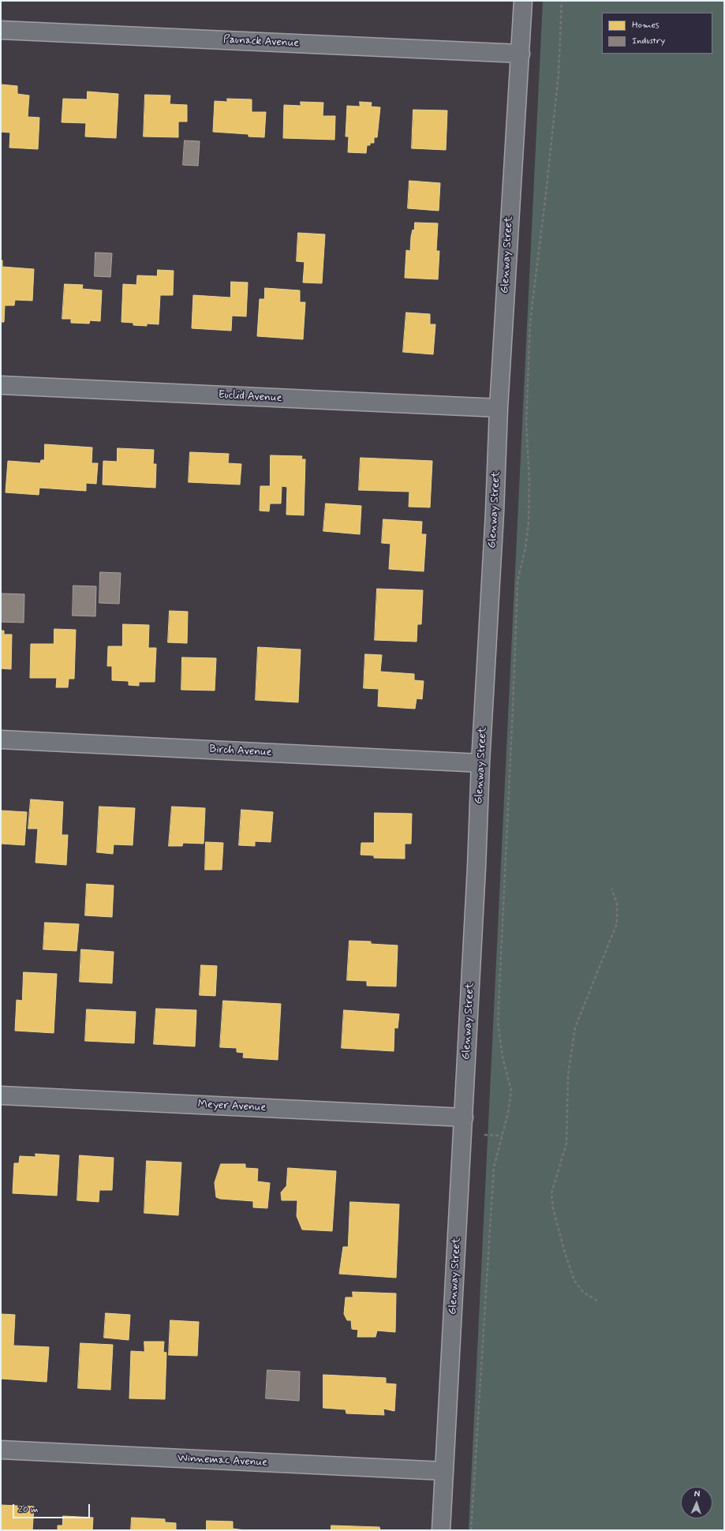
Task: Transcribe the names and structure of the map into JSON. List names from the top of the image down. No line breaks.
{"streets":{"street":["Paunack Avenue","Glenway Street","Euclid Avenue","Birch Avenue","Meyer Avenue","Winnemac Avenue"]},"crossings":[["Paunack Avenue","Glenway Street"],["Glenway Street","Euclid Avenue"],["Glenway Street","Birch Avenue"],["Glenway Street","Meyer Avenue"],["Glenway Street","Winnemac Avenue"]],"legend":["Homes","Industry"],"scale_bar":"20 m","north":"top"}
